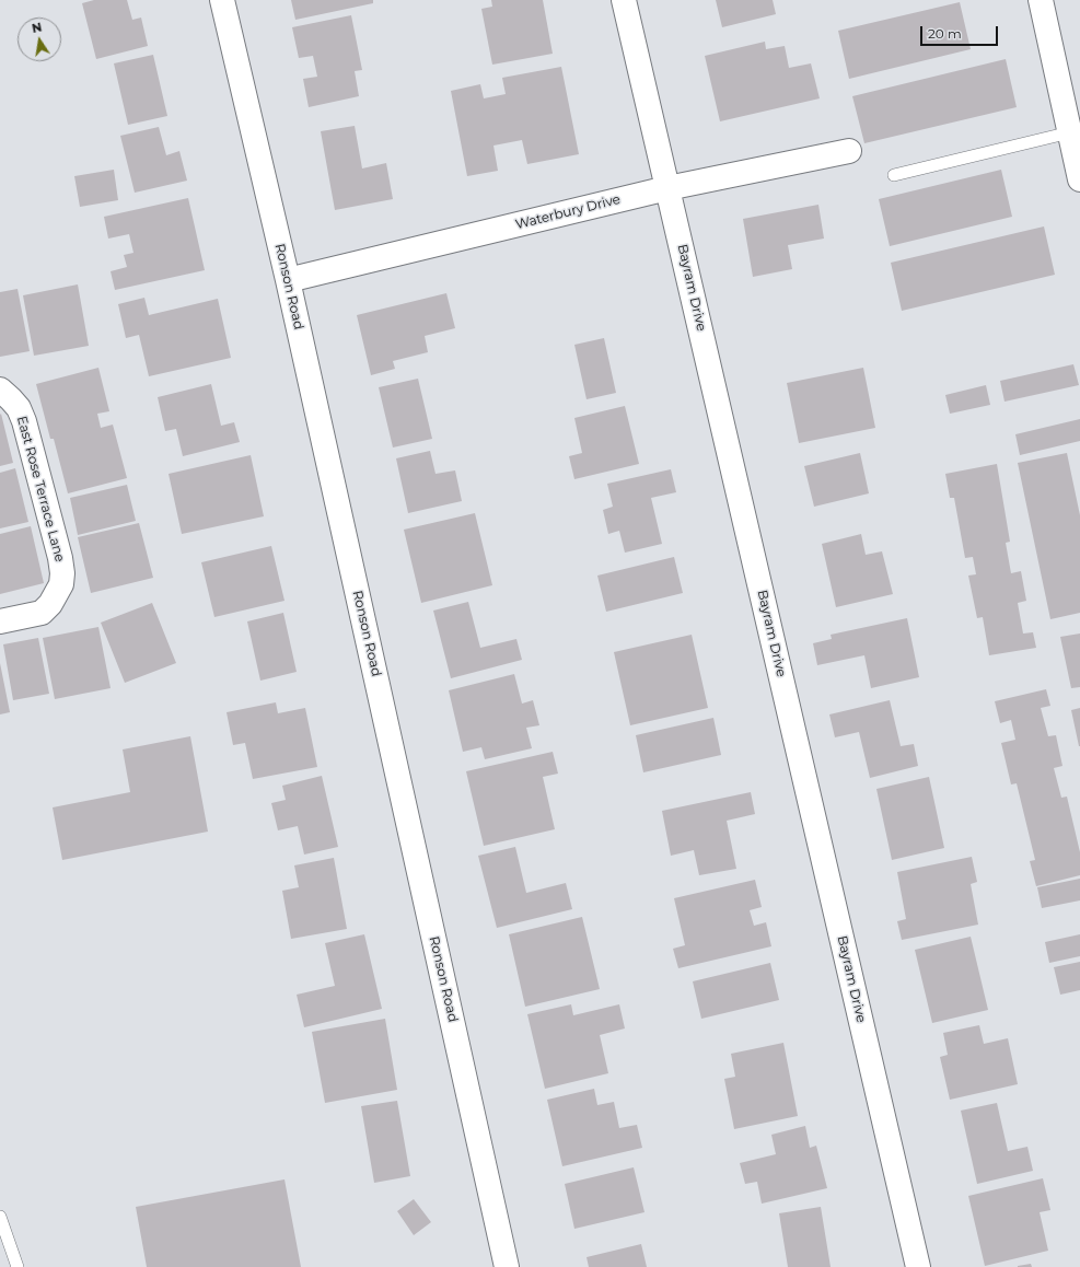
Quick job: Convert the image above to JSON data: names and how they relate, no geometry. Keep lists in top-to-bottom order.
{
  "streets": {
    "street": [
      "Waterbury Drive",
      "Ronson Road",
      "Bayram Drive",
      "East Rose Terrace Lane"
    ]
  },
  "crossings": [
    ["Waterbury Drive", "Ronson Road"],
    ["Waterbury Drive", "Bayram Drive"]
  ],
  "scale_bar": "20 m",
  "north": "top"
}
